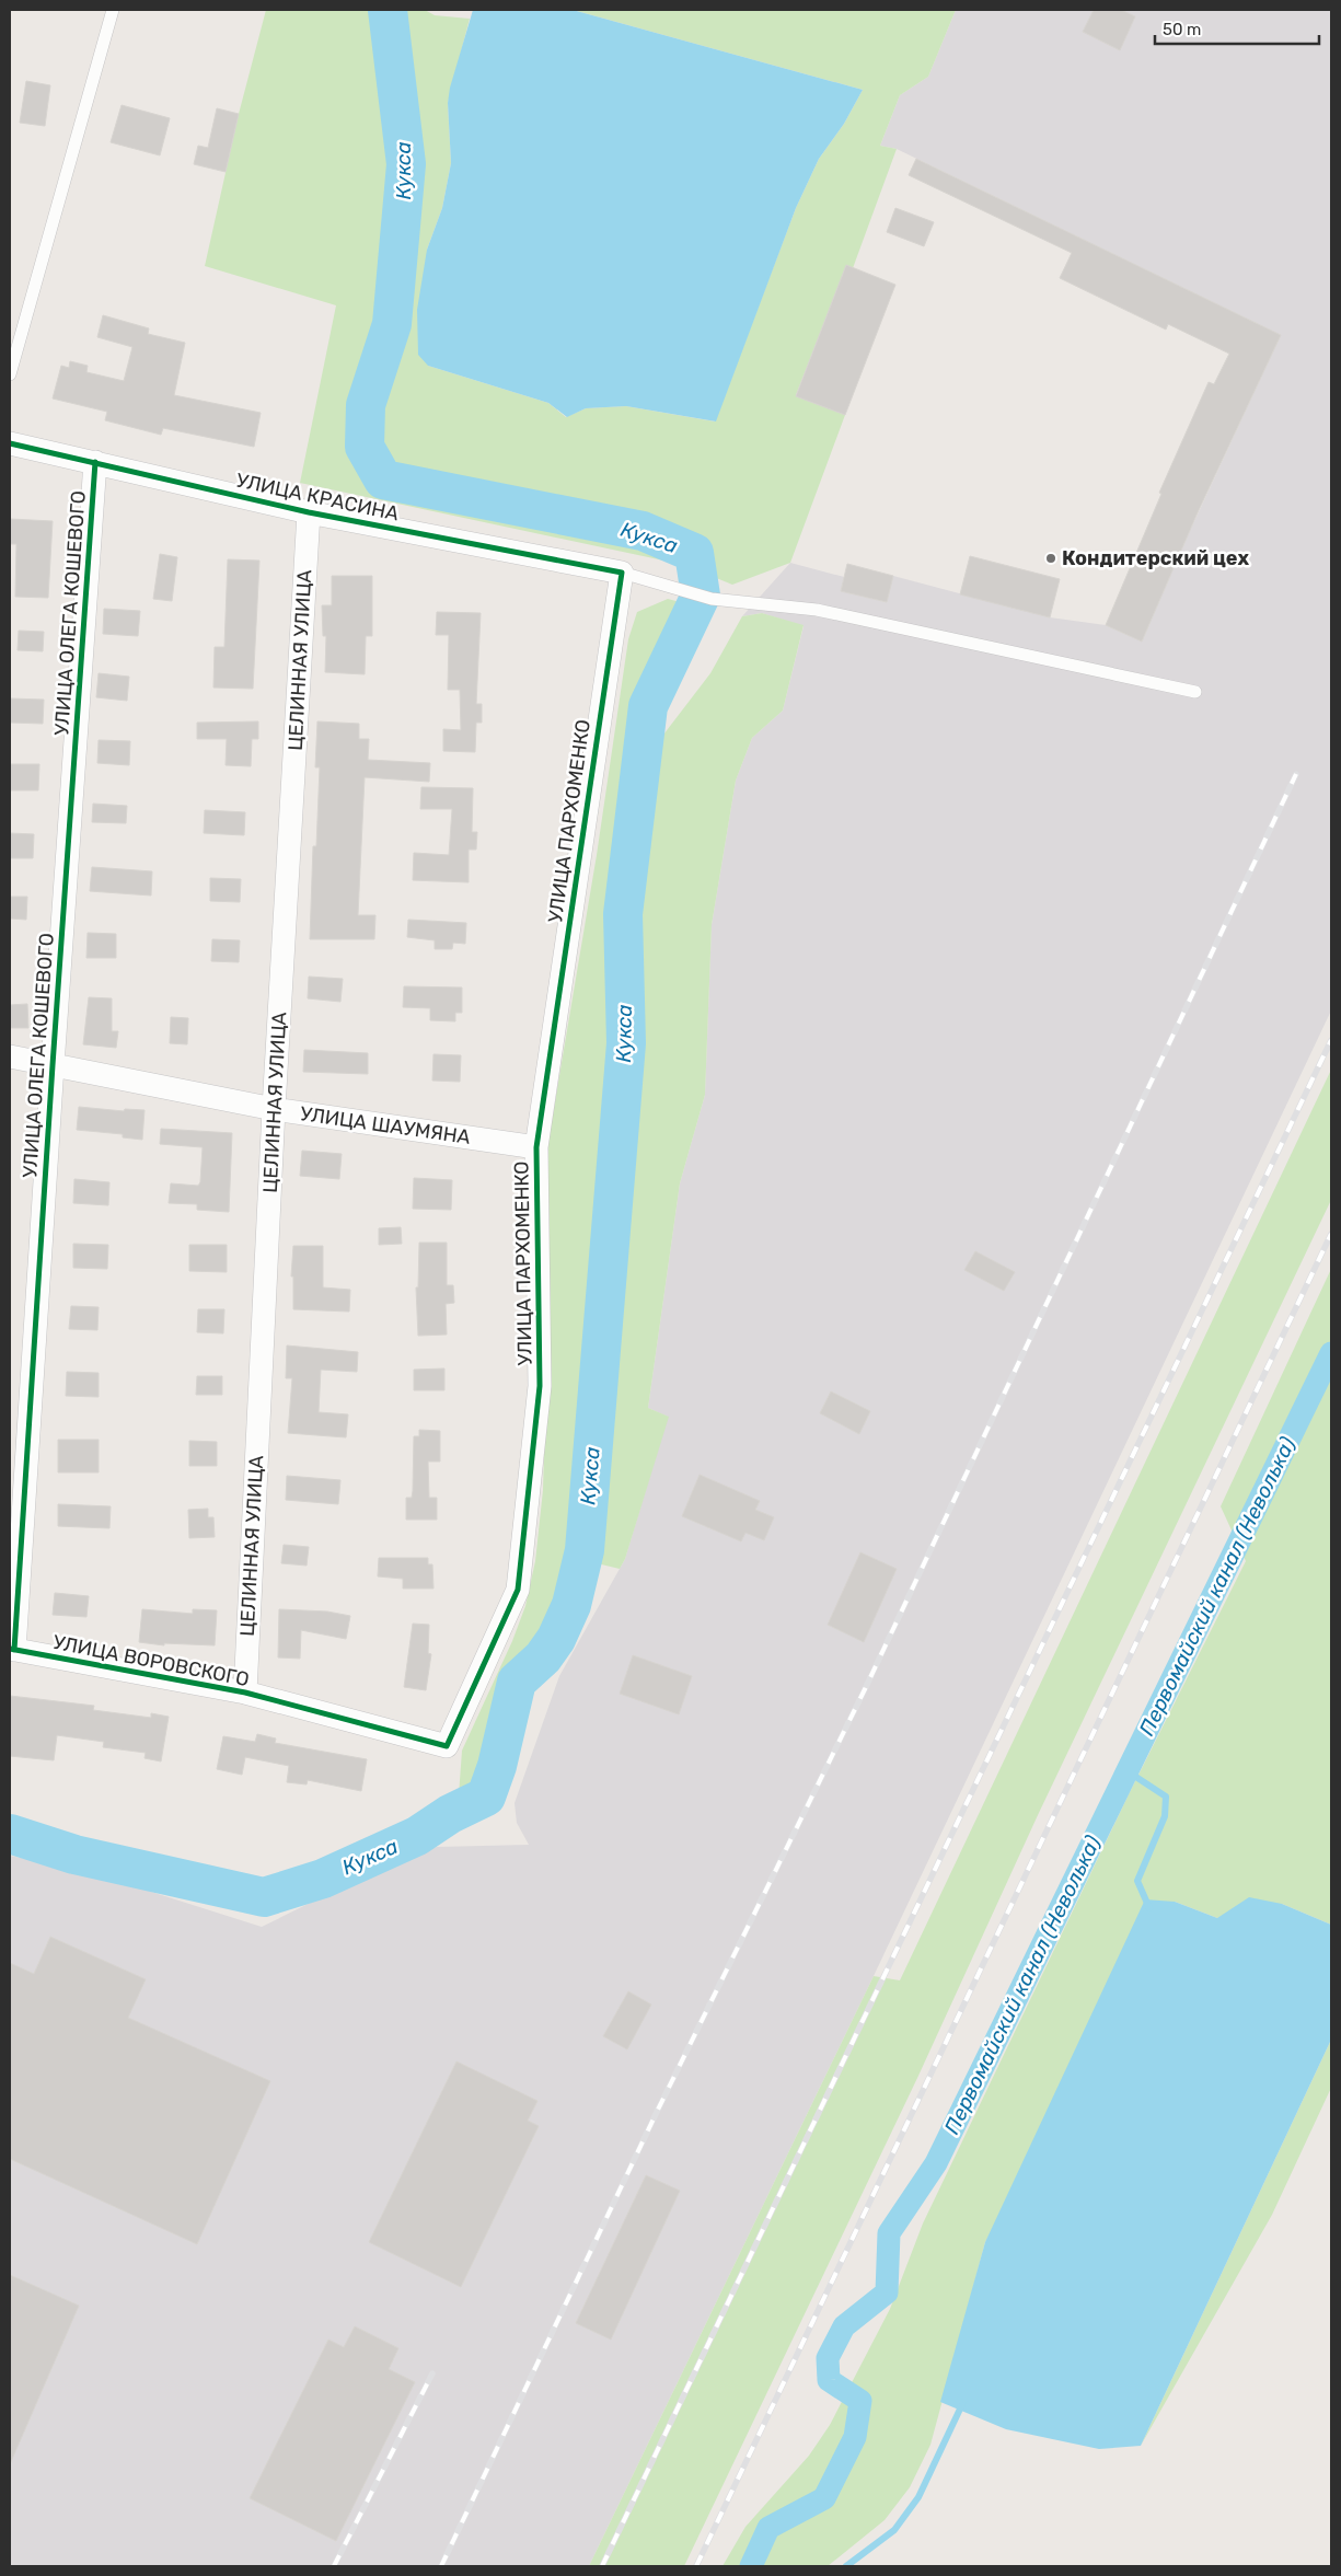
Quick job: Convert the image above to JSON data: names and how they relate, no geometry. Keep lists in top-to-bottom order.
{
  "streets": {
    "street": [
      "УЛИЦА КРАСИНА",
      "УЛИЦА ОЛЕГА КОШЕВОГО",
      "ЦЕЛИННАЯ УЛИЦА",
      "УЛИЦА ПАРХОМЕНКО",
      "УЛИЦА ШАУМЯНА",
      "УЛИЦА ВОРОВСКОГО"
    ]
  },
  "crossings": [
    ["УЛИЦА КРАСИНА", "УЛИЦА ОЛЕГА КОШЕВОГО"],
    ["УЛИЦА КРАСИНА", "ЦЕЛИННАЯ УЛИЦА"],
    ["УЛИЦА КРАСИНА", "УЛИЦА ПАРХОМЕНКО"],
    ["УЛИЦА ОЛЕГА КОШЕВОГО", "УЛИЦА ШАУМЯНА"],
    ["УЛИЦА ОЛЕГА КОШЕВОГО", "УЛИЦА ВОРОВСКОГО"],
    ["ЦЕЛИННАЯ УЛИЦА", "УЛИЦА ШАУМЯНА"],
    ["ЦЕЛИННАЯ УЛИЦА", "УЛИЦА ВОРОВСКОГО"],
    ["УЛИЦА ПАРХОМЕНКО", "УЛИЦА ШАУМЯНА"],
    ["УЛИЦА ПАРХОМЕНКО", "УЛИЦА ВОРОВСКОГО"]
  ],
  "water": ["Кукса", "Первомайский канал (Неволька)"],
  "places": ["Кондитерский цех"],
  "scale_bar": "50 m"
}
